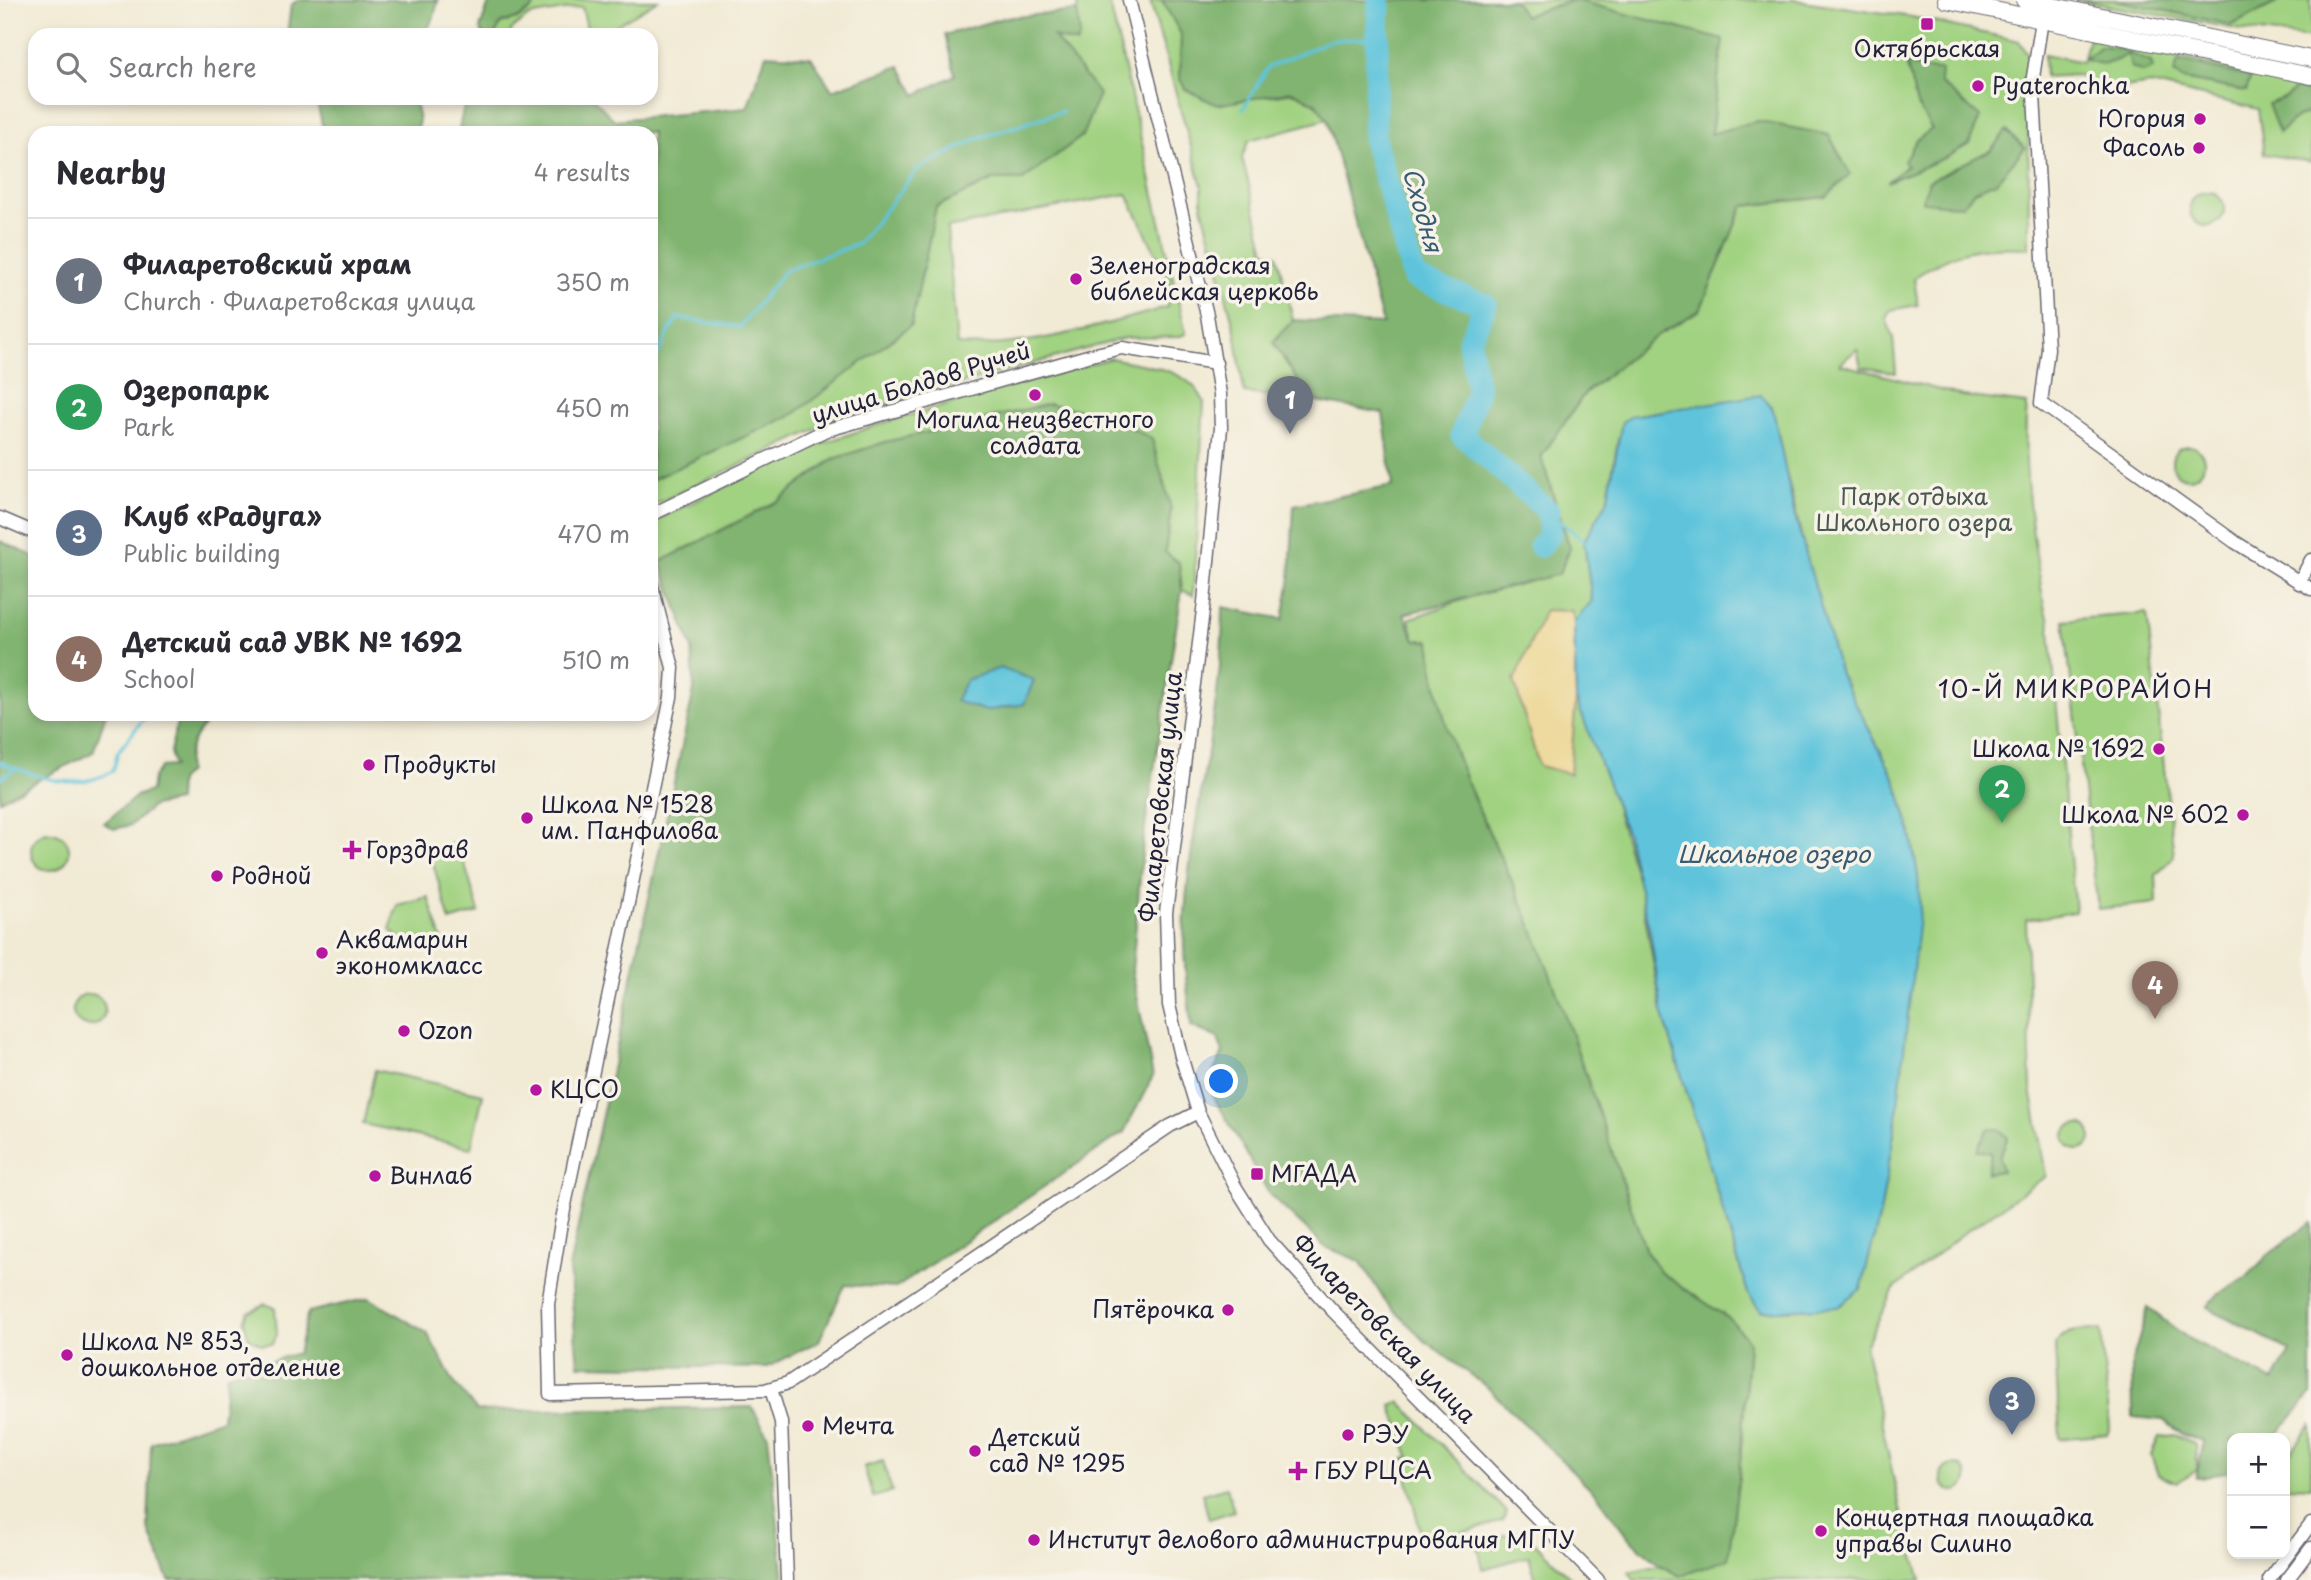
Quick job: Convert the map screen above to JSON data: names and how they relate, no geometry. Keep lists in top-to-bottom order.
{
  "streets": {
    "street": ["улица Болдов Ручей", "Филаретовская улица"]
  },
  "crossings": [
    ["улица Болдов Ручей", "Филаретовская улица"]
  ],
  "districts": ["10-Й МИКРОРАЙОН"],
  "water": ["Сходня", "Школьное озеро"],
  "parks": ["Парк отдыха Школьного озера"],
  "places": {
    "transit": ["Октябрьская", "МГАДА"],
    "other": [
      "Pyaterochka",
      "Югория",
      "Фасоль",
      "Зеленоградская библейская церковь",
      "Могила неизвестного солдата",
      "Школа № 1692",
      "Продукты",
      "Школа № 602",
      "Школа № 1528 им. Панфилова",
      "Родной",
      "Аквамарин экономкласс",
      "Ozon",
      "КЦСО",
      "Винлаб",
      "Пятёрочка",
      "Школа № 853, дошкольное отделение",
      "Мечта",
      "РЭУ",
      "Детский сад № 1295",
      "Концертная площадка управы Силино",
      "Институт делового администрирования МГПУ"
    ],
    "health": ["Горздрав", "ГБУ РЦСА"]
  },
  "page": {
    "search": "Search here",
    "heading": ["Nearby", "4 results"],
    "list": [
      {
        "mark": "1",
        "name": "Филаретовский храм",
        "note": "Church · Филаретовская улица",
        "value": "350 m"
      },
      {
        "mark": "2",
        "name": "Озеропарк",
        "note": "Park",
        "value": "450 m"
      },
      {
        "mark": "3",
        "name": "Клуб «Радуга»",
        "note": "Public building",
        "value": "470 m"
      },
      {
        "mark": "4",
        "name": "Детский сад УВК № 1692",
        "note": "School",
        "value": "510 m"
      }
    ],
    "pins": [
      "1",
      "2",
      "4",
      "3"
    ],
    "map_buttons": ["+", "−"]
  }
}
